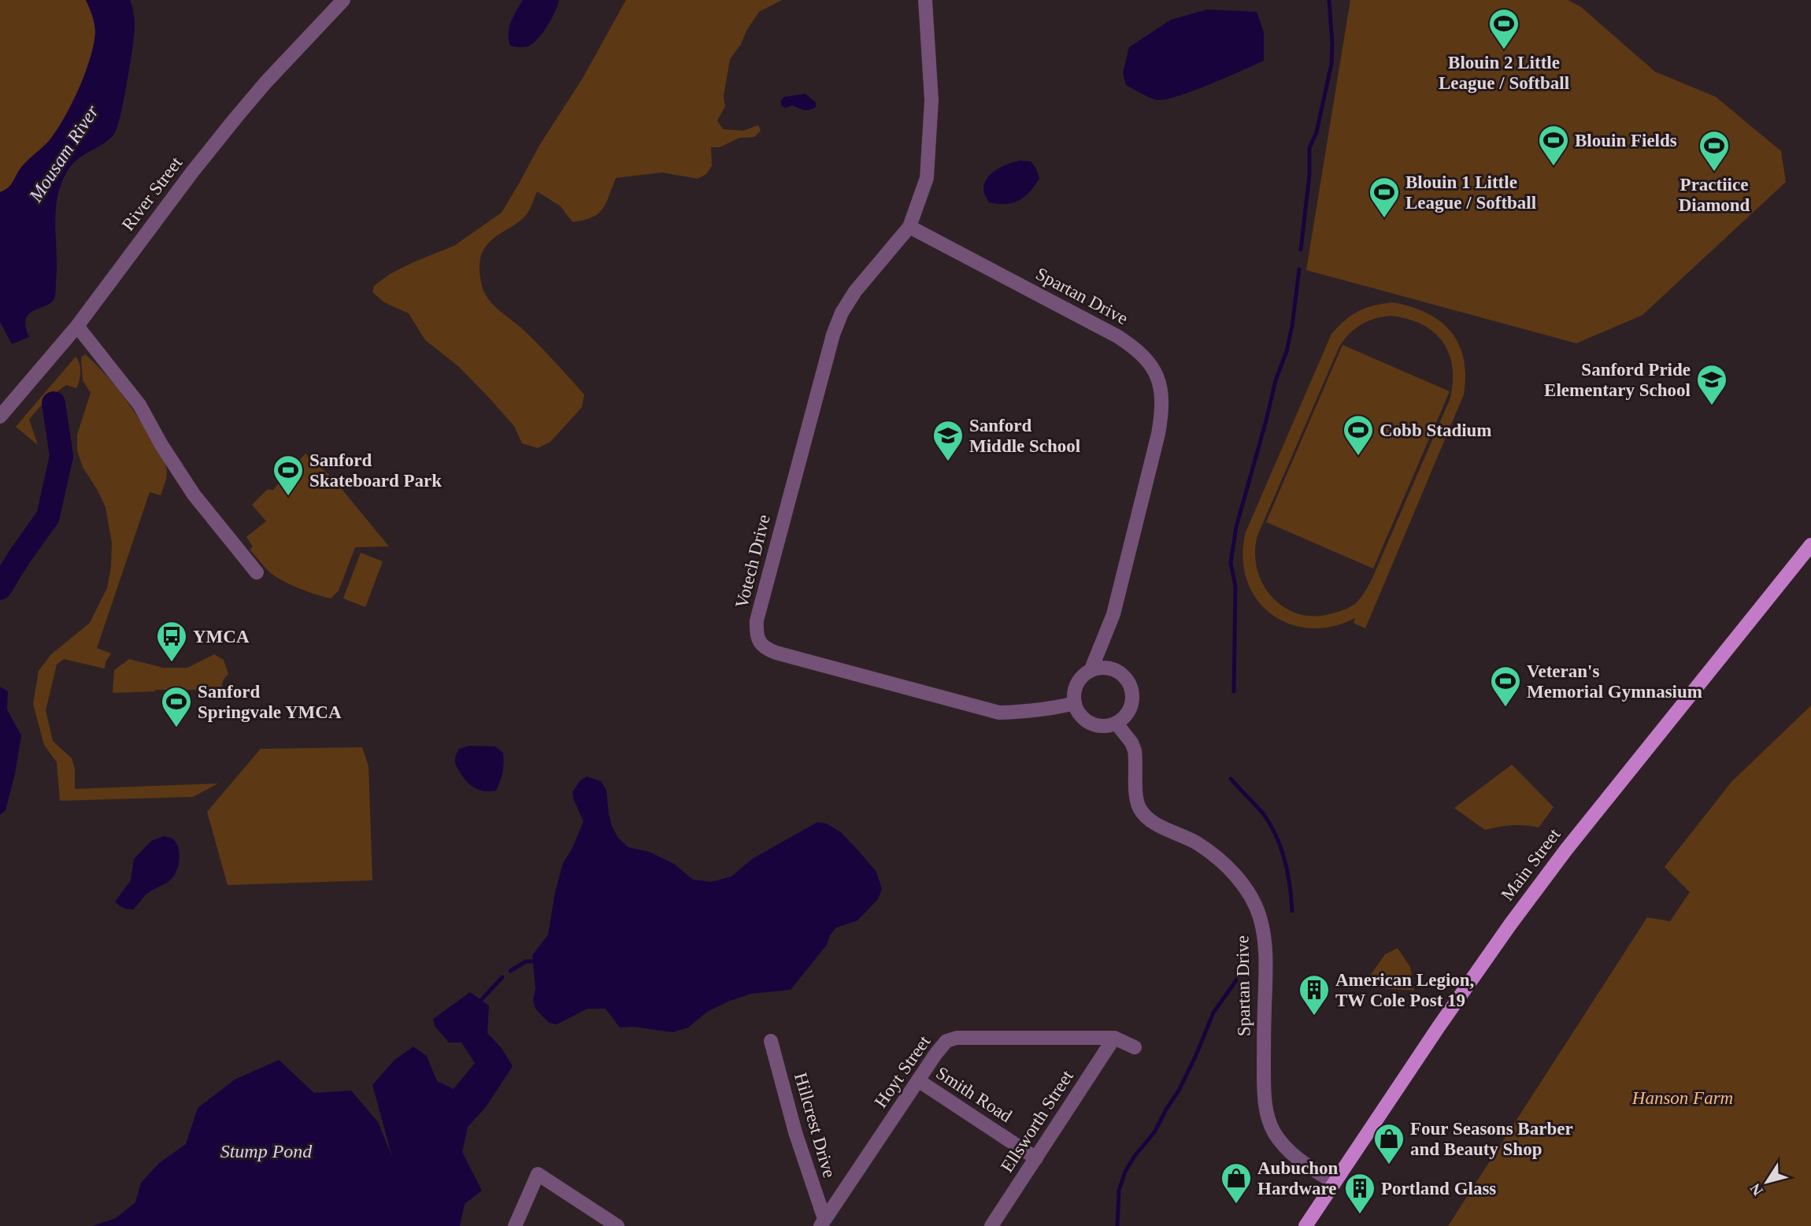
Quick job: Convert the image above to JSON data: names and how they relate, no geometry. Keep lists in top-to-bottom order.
{
  "streets": {
    "main road": ["Main Street"],
    "street": [
      "River Street",
      "Spartan Drive",
      "Votech Drive",
      "Hoyt Street",
      "Smith Road",
      "Ellsworth Street",
      "Hillcrest Drive"
    ]
  },
  "crossings": [
    ["Spartan Drive", "Votech Drive"],
    ["Spartan Drive", "Main Street"],
    ["Hoyt Street", "Smith Road"],
    ["Hoyt Street", "Ellsworth Street"],
    ["Hoyt Street", "Hillcrest Drive"],
    ["Smith Road", "Ellsworth Street"]
  ],
  "water": ["Mousam River", "Stump Pond"],
  "parks": ["Hanson Farm"],
  "places": {
    "sports": [
      "Blouin 2 Little League / Softball",
      "Blouin Fields",
      "Practiice Diamond",
      "Blouin 1 Little League / Softball",
      "Cobb Stadium",
      "Sanford Skateboard Park",
      "Veteran's Memorial Gymnasium",
      "Sanford Springvale YMCA"
    ],
    "school or university": ["Sanford Pride Elementary School", "Sanford Middle School"],
    "bus stop": ["YMCA"],
    "building": ["American Legion, TW Cole Post 19", "Portland Glass"],
    "shop": ["Four Seasons Barber and Beauty Shop", "Aubuchon Hardware"]
  },
  "north": "bottom left"
}
